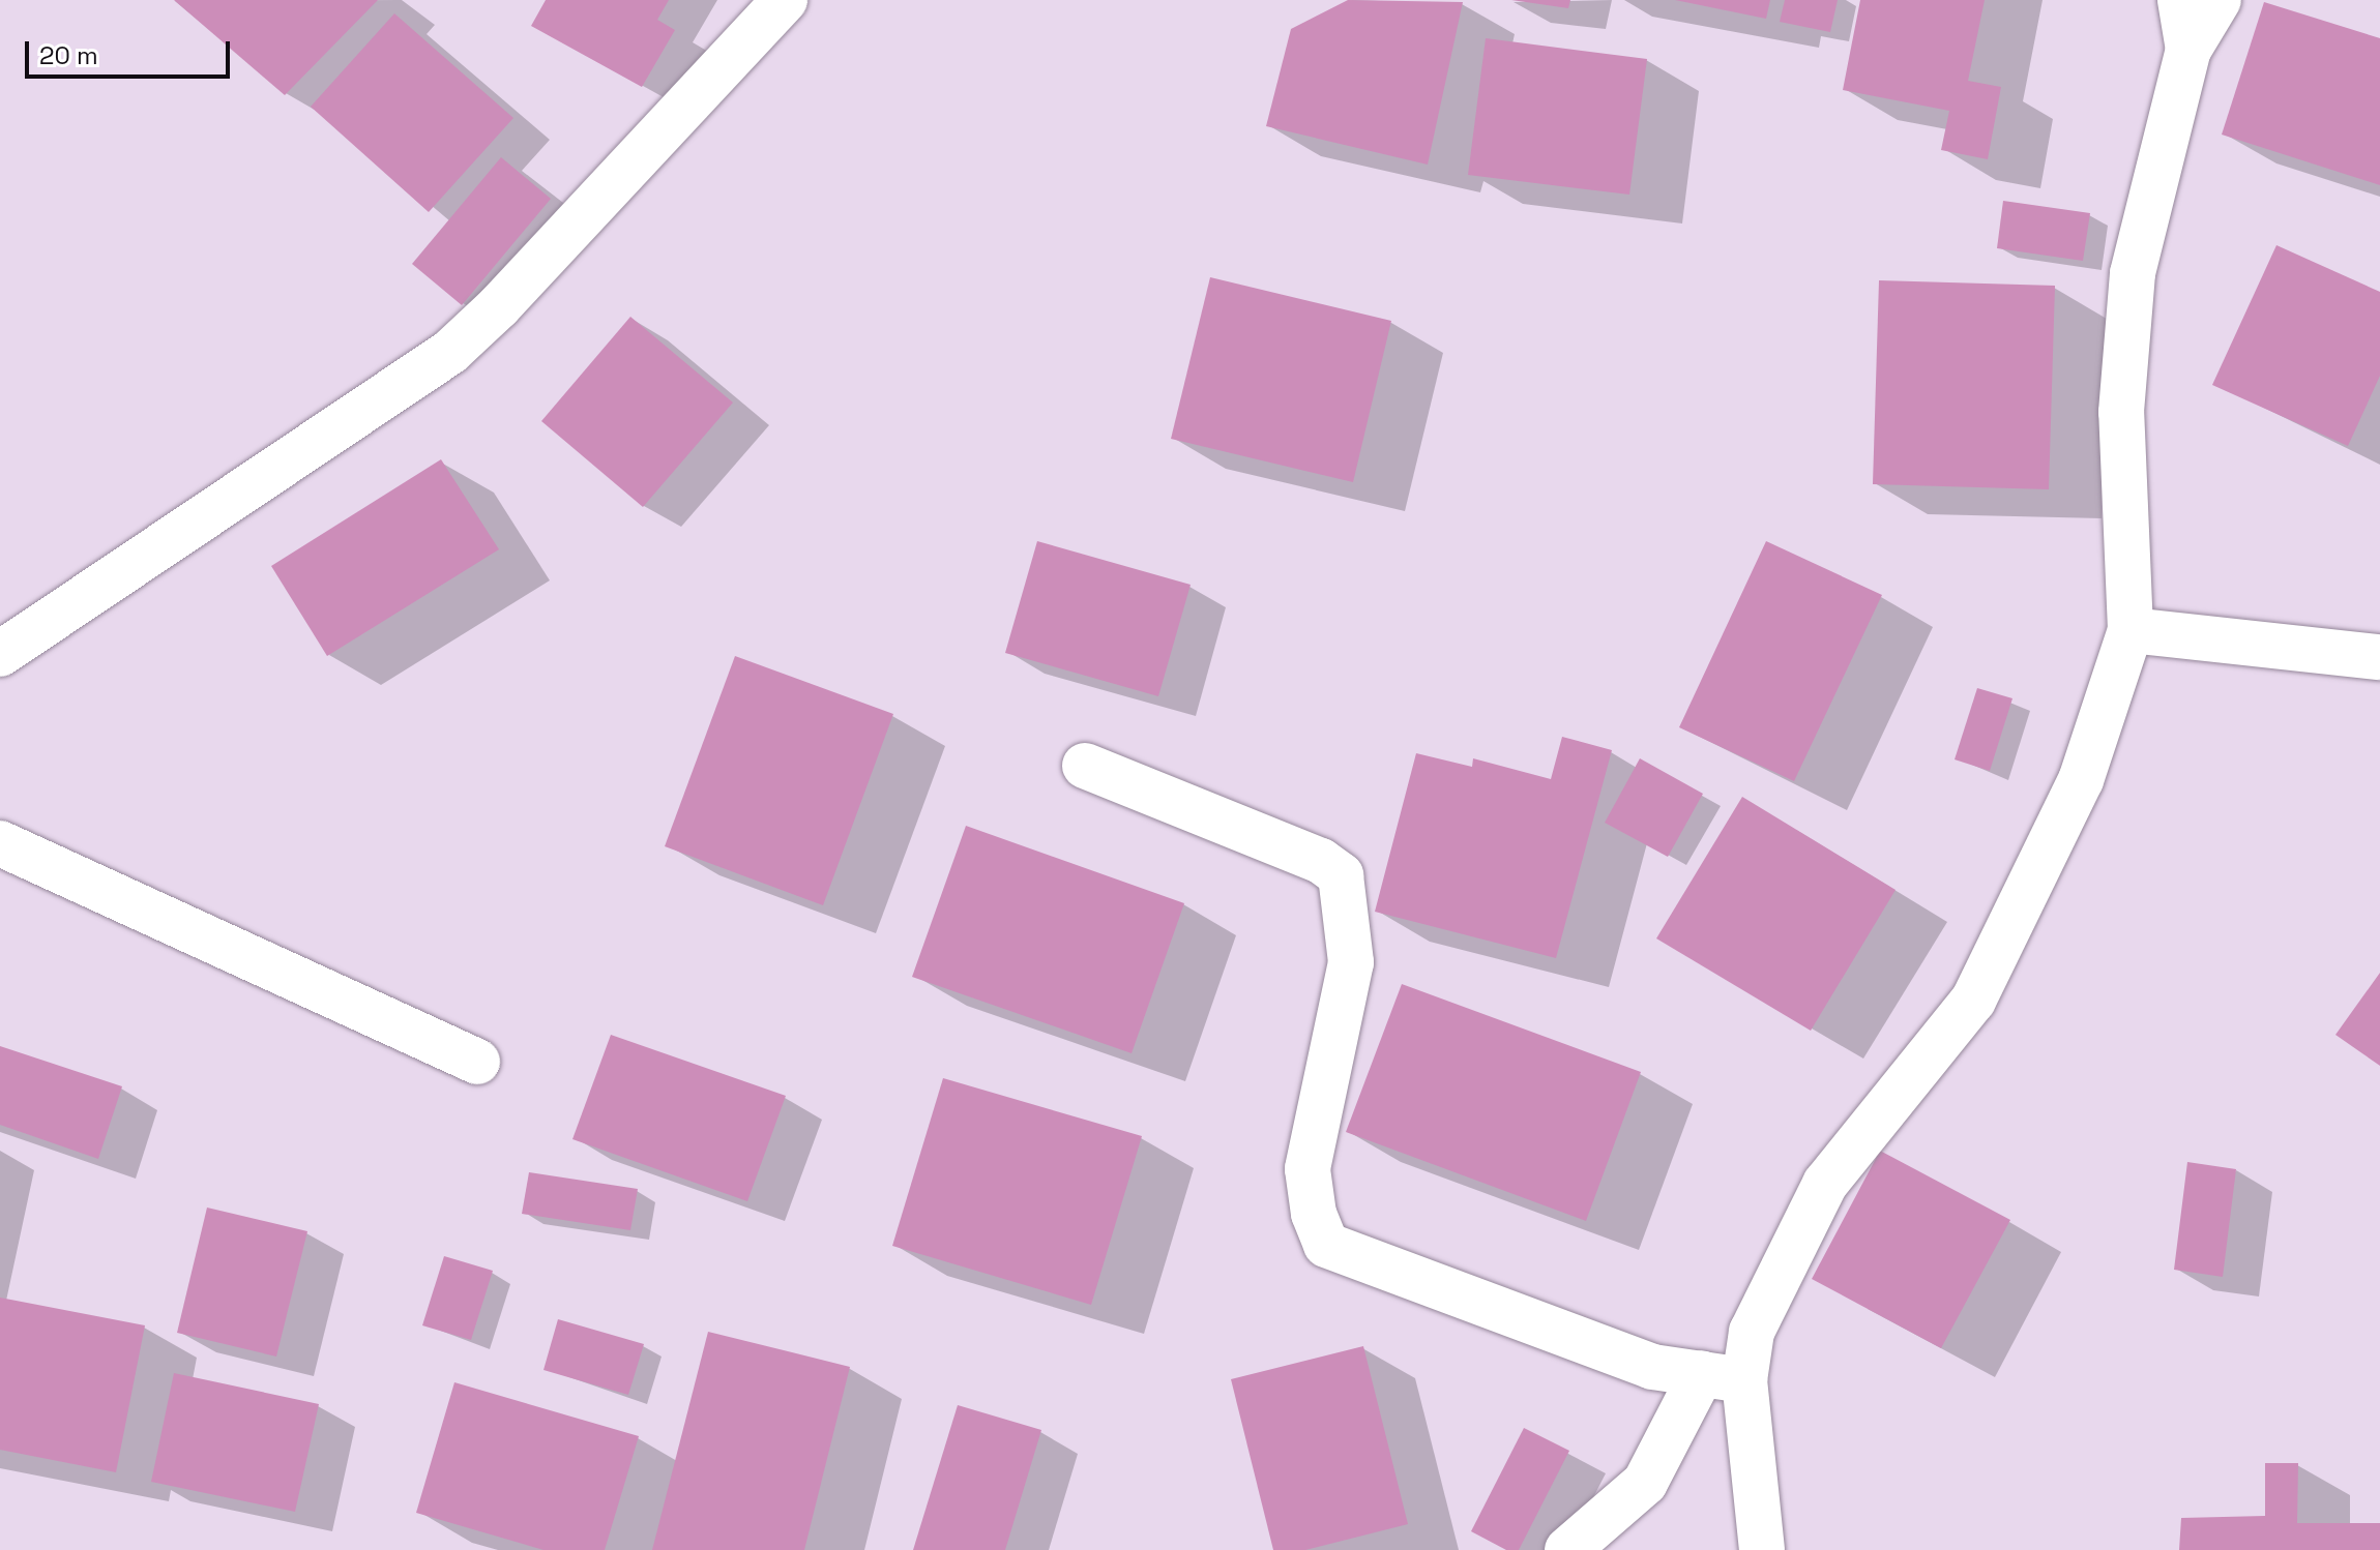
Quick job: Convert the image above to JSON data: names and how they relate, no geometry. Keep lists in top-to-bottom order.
{
  "scale_bar": "20 m"
}
